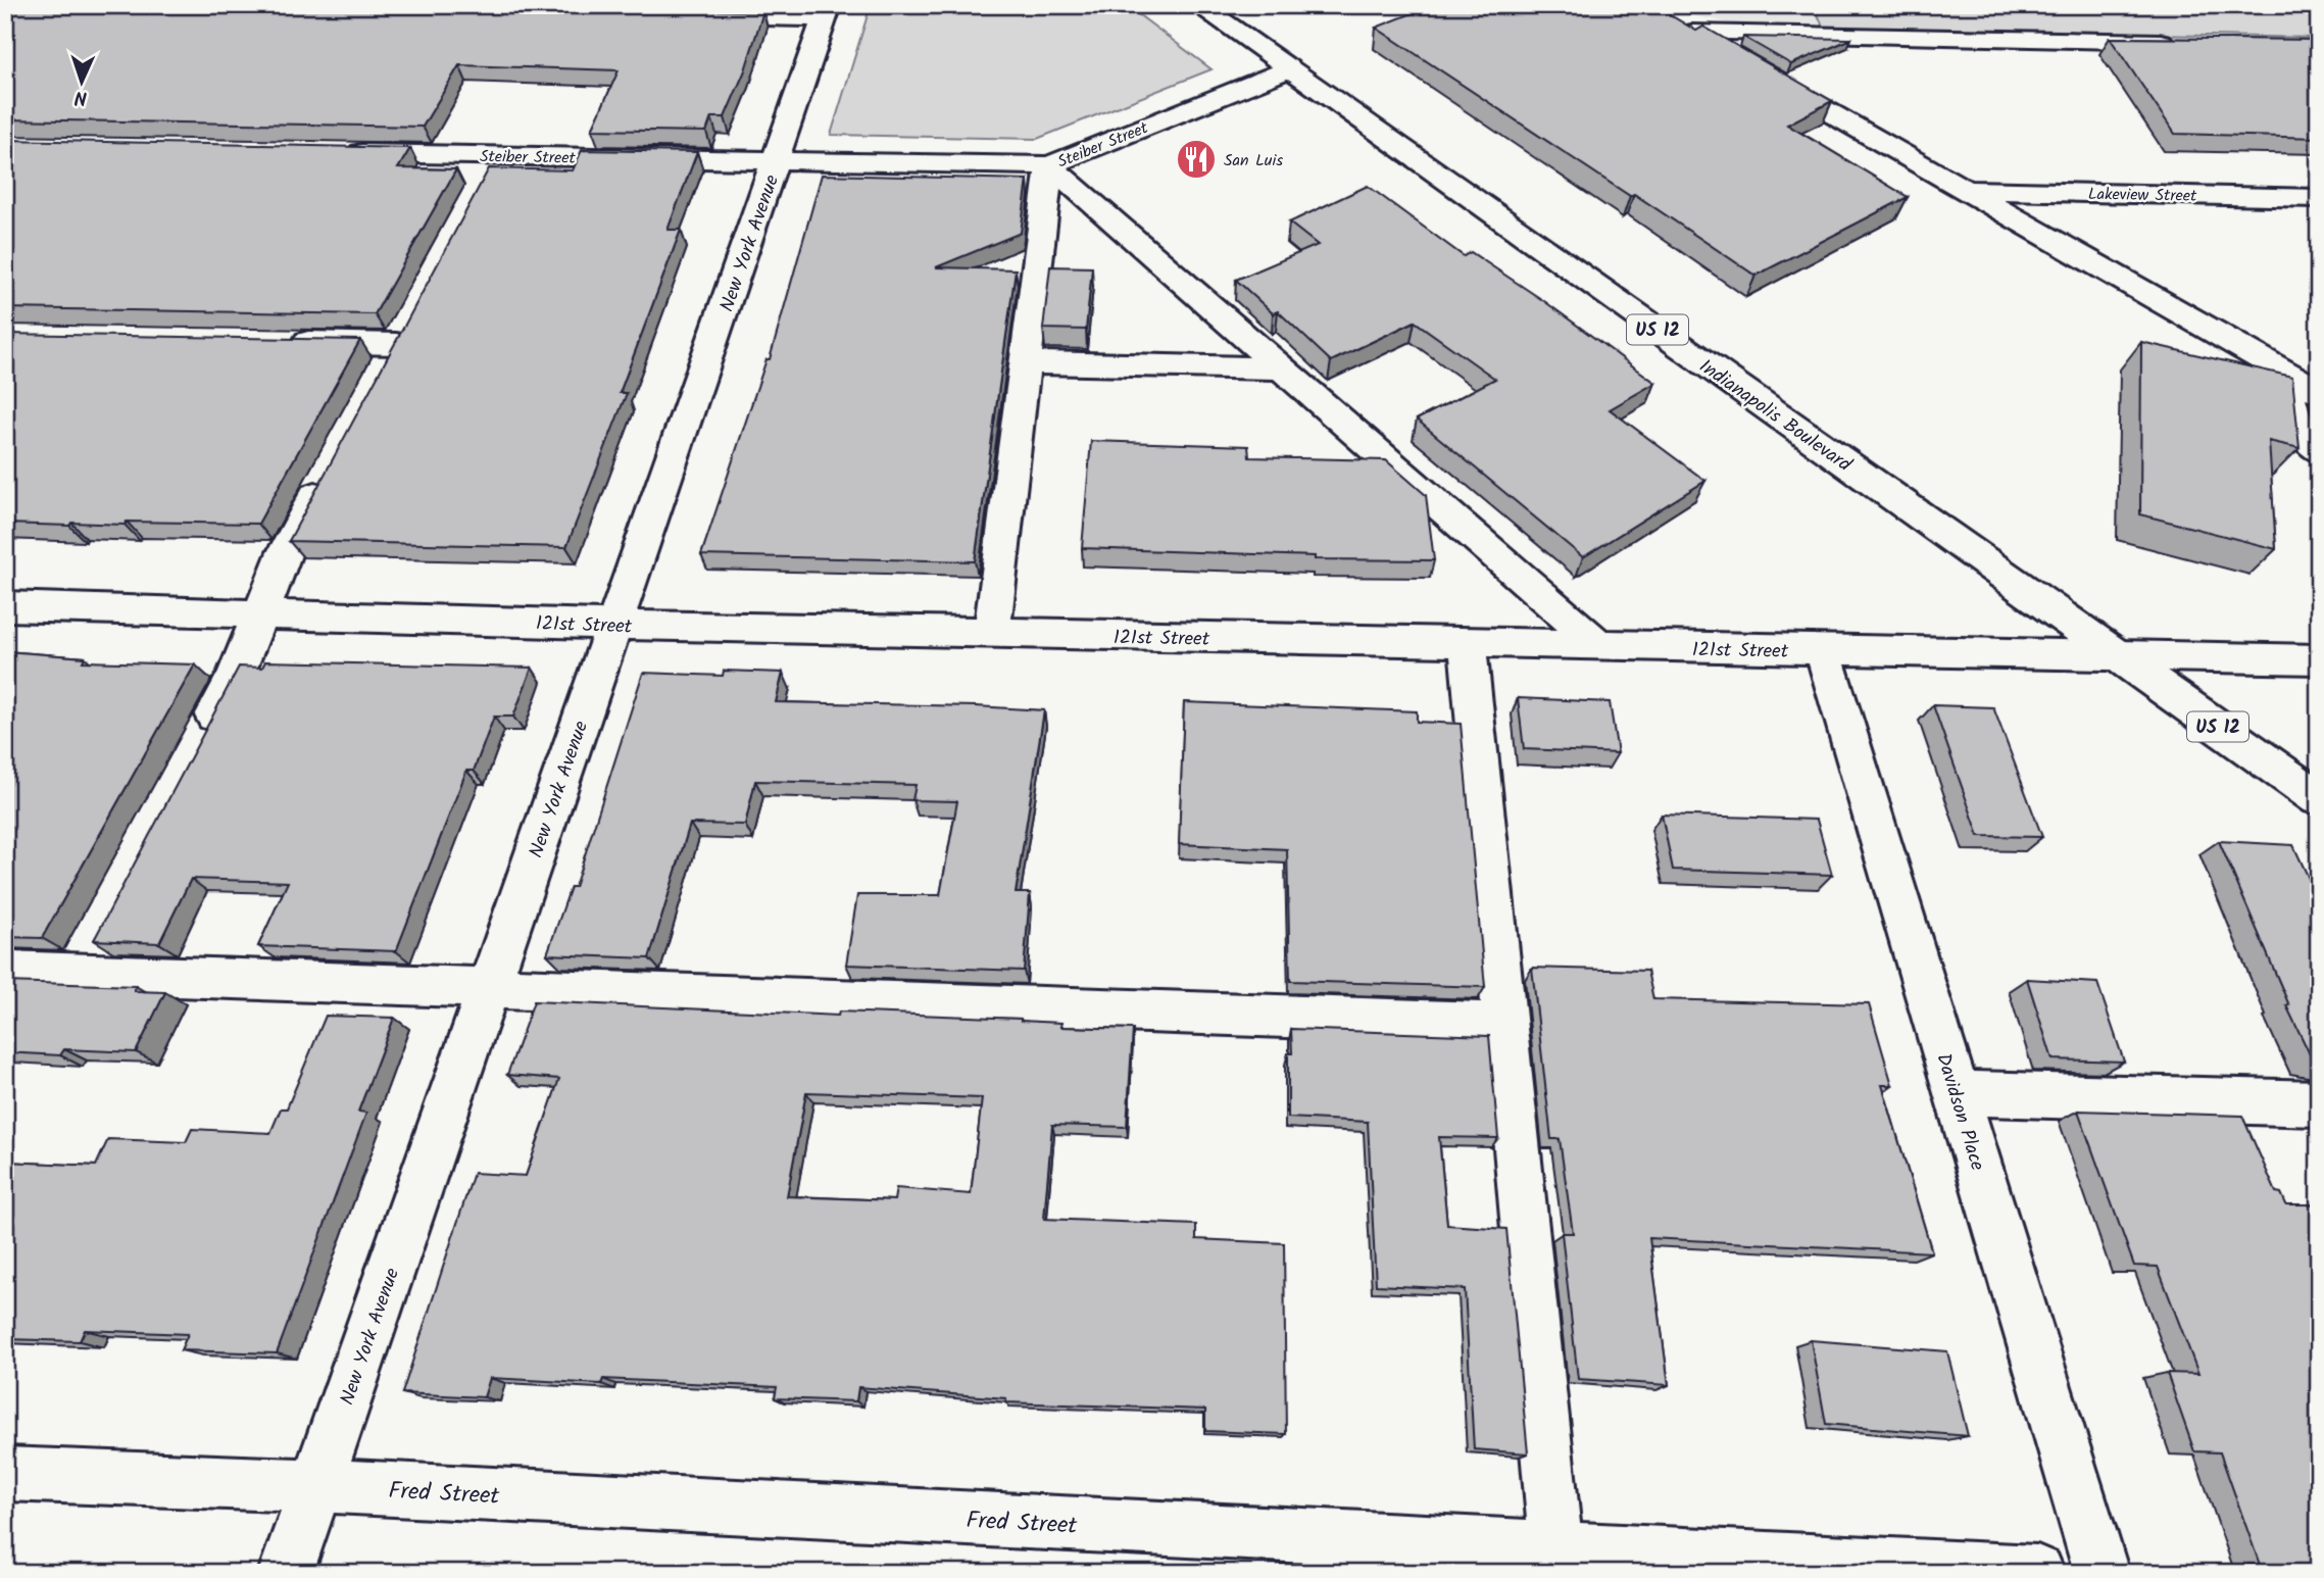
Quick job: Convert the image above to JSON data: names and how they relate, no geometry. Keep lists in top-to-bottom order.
{
  "streets": {
    "street": [
      "Steiber Street",
      "Lakeview Street",
      "New York Avenue",
      "US 12",
      "Indianapolis Boulevard",
      "121st Street",
      "Davidson Place",
      "Fred Street"
    ]
  },
  "crossings": [
    ["Steiber Street", "New York Avenue"],
    ["Steiber Street", "Indianapolis Boulevard"],
    ["New York Avenue", "121st Street"],
    ["New York Avenue", "Fred Street"],
    ["Indianapolis Boulevard", "121st Street"],
    ["121st Street", "Davidson Place"]
  ],
  "places": {
    "restaurant": ["San Luis"]
  },
  "north": "bottom"
}
